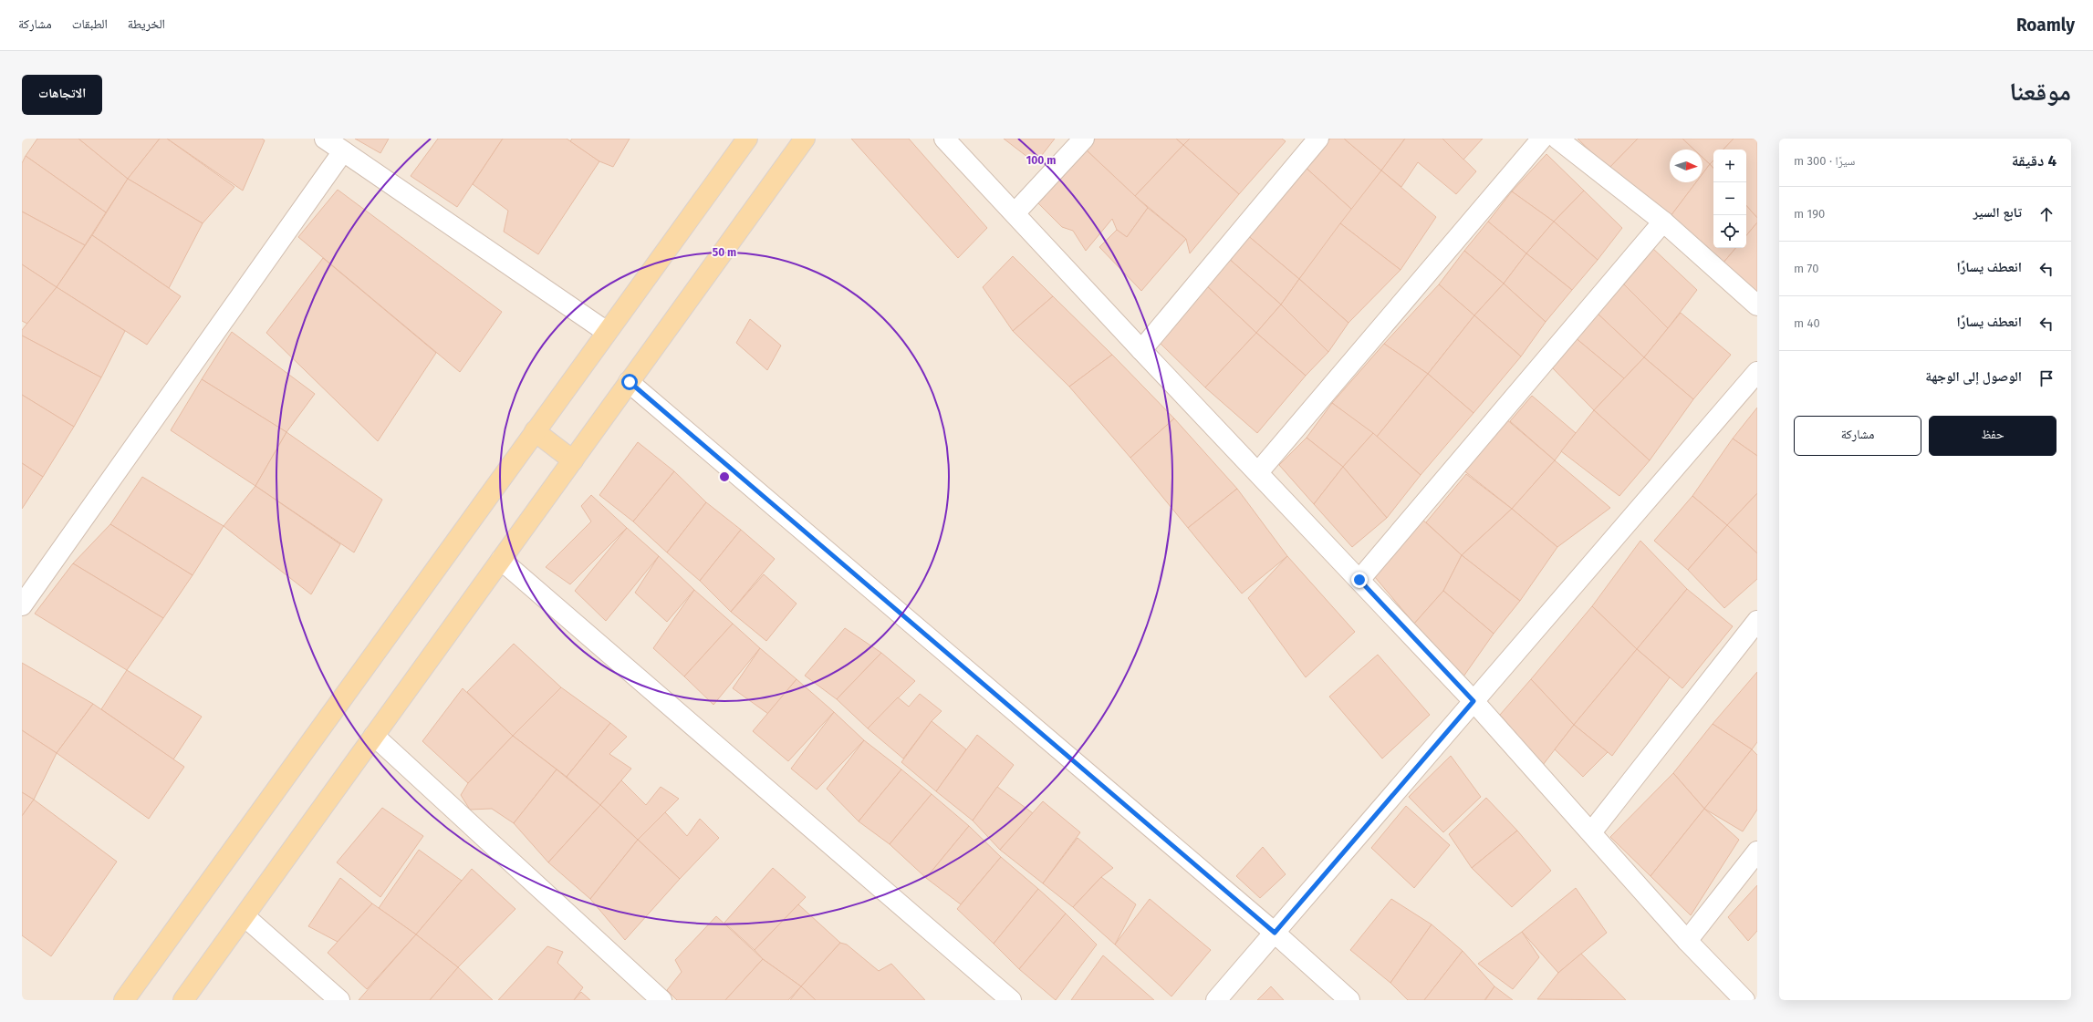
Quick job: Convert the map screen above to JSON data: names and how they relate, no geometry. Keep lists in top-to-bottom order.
{
  "north": "right",
  "page": {
    "header": "Roamly",
    "nav": ["الخريطة", "الطبقات", "مشاركة"],
    "title": "موقعنا",
    "buttons": [
      "الاتجاهات",
      ["حفظ", "مشاركة"]
    ],
    "heading": ["4 دقيقة", "سيرًا · 300 m"],
    "map_buttons": ["+", "−"],
    "list": [
      ["تابع السير", "190 m"],
      ["انعطف يسارًا", "70 m"],
      ["انعطف يسارًا", "40 m"],
      "الوصول إلى الوجهة"
    ]
  },
  "rings": ["100 m", "50 m"]
}
